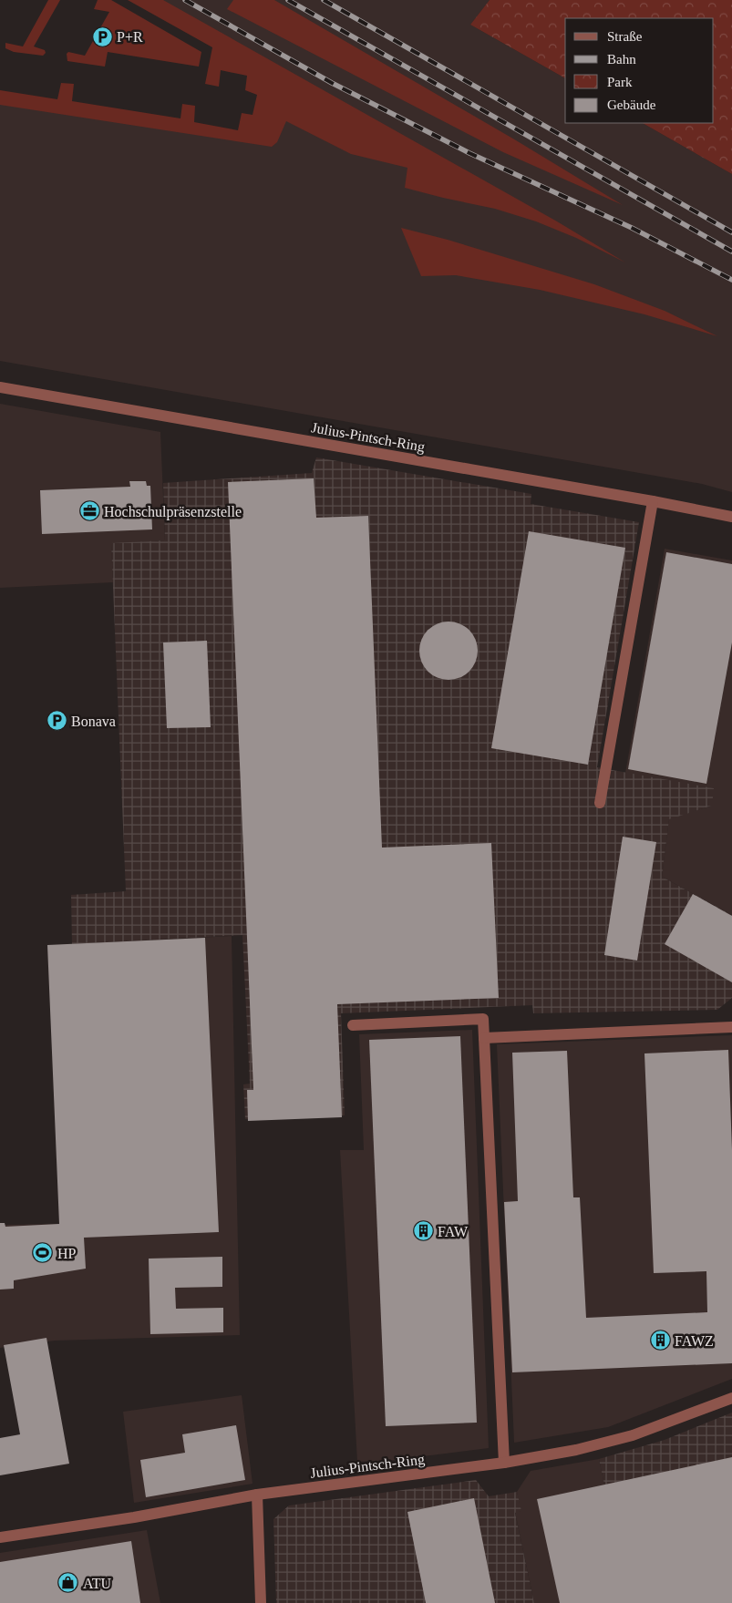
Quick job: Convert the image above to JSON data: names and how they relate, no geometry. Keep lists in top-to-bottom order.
{
  "streets": {
    "street": ["Julius-Pintsch-Ring"]
  },
  "places": {
    "parking": ["P+R", "Bonava"],
    "office": ["Hochschulpräsenzstelle"],
    "building": ["FAW", "FAWZ"],
    "sports": ["HP"],
    "shop": ["ATU"]
  },
  "legend": [
    "Straße",
    "Bahn",
    "Park",
    "Gebäude"
  ]
}
